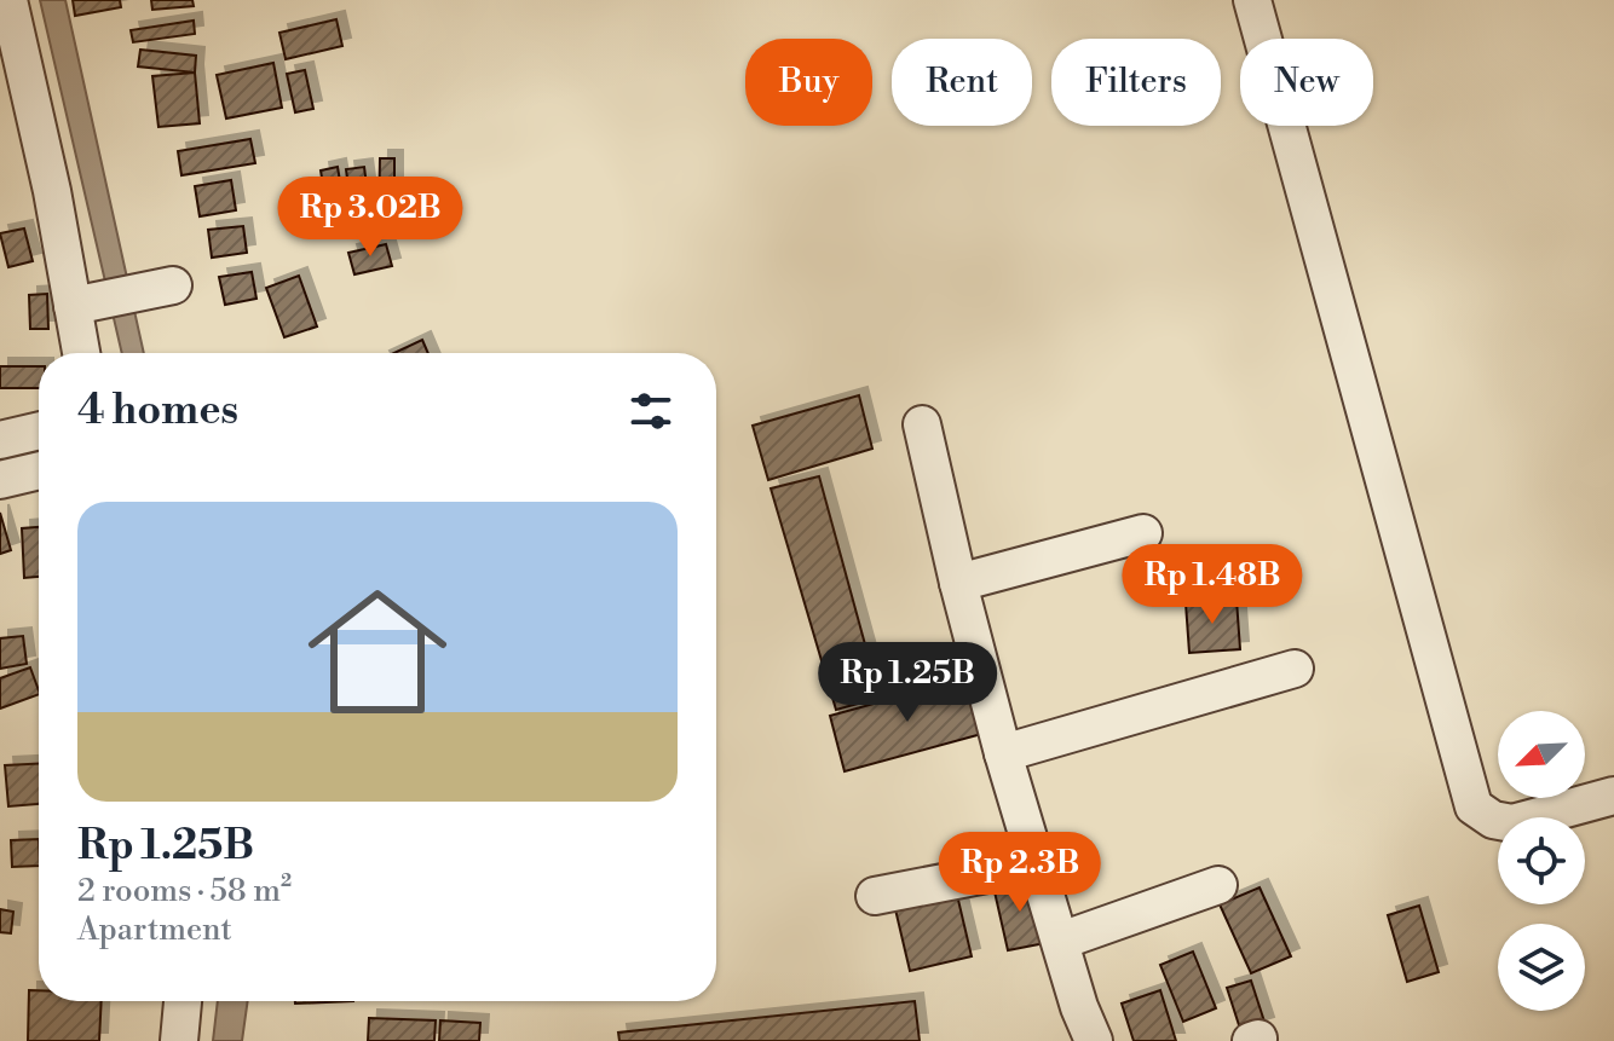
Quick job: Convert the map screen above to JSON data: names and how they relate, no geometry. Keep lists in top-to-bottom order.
{
  "north": "bottom left",
  "page": {
    "chip": [
      "Buy",
      "Rent",
      "Filters",
      "New"
    ],
    "price": [
      "Rp 3.02B",
      "Rp 1.48B",
      "Rp 1.25B",
      "Rp 2.3B"
    ],
    "heading": "4 homes",
    "list": [
      {
        "name": "Rp 1.25B",
        "note": "2 rooms · 58 m² · Apartment"
      }
    ]
  }
}
